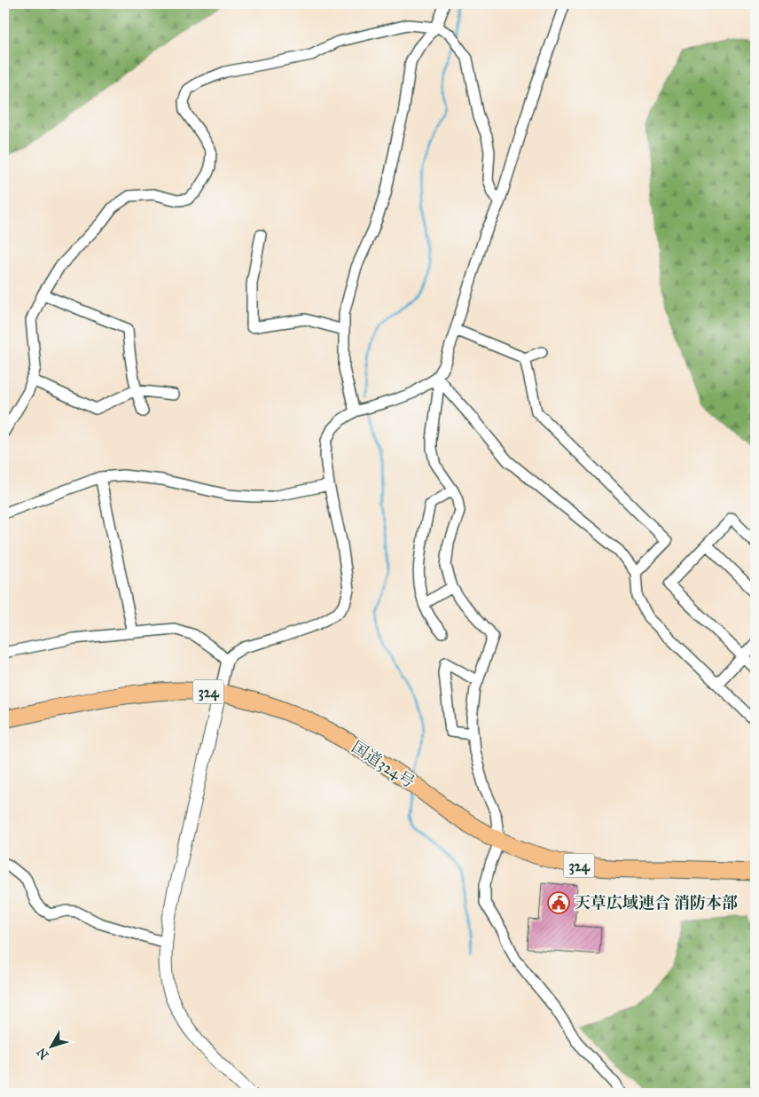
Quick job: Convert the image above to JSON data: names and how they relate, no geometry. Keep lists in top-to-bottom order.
{
  "streets": {
    "highway": ["324", "国道324号"]
  },
  "places": {
    "public building": ["天草広域連合 消防本部"]
  },
  "north": "bottom left"
}
